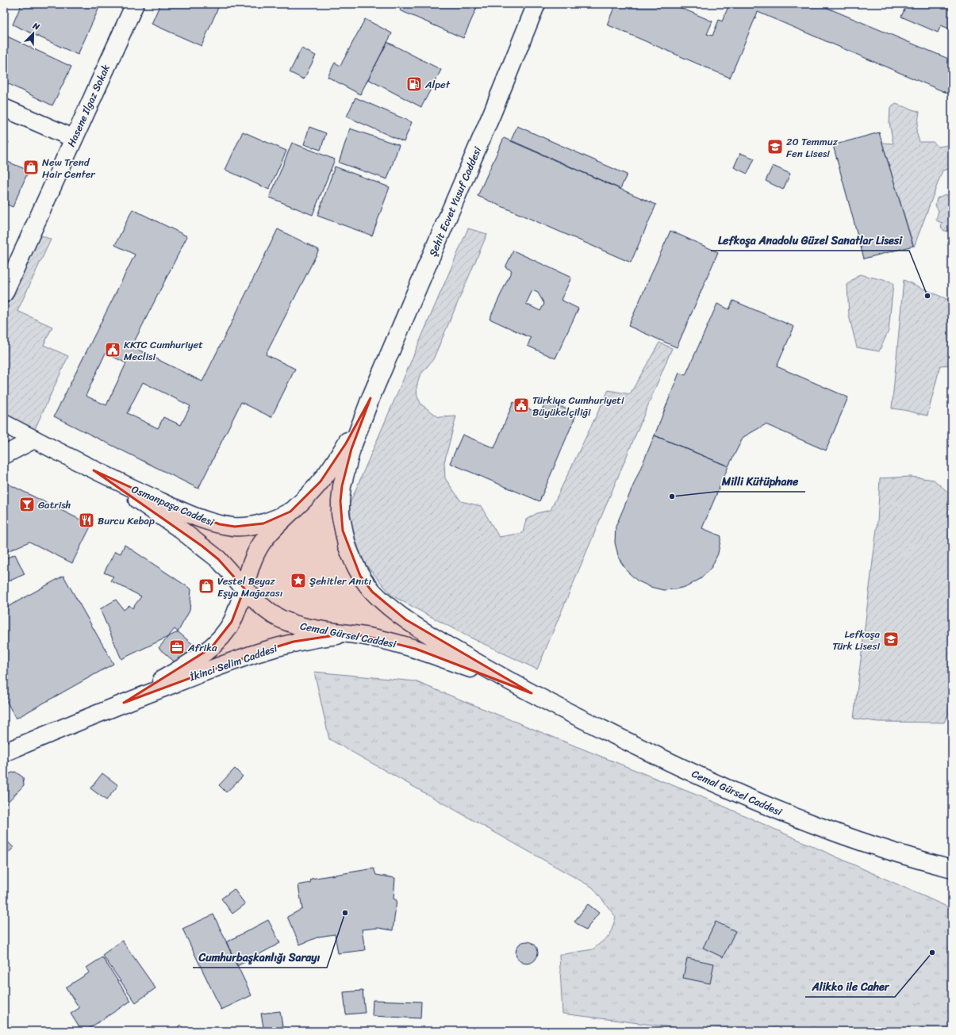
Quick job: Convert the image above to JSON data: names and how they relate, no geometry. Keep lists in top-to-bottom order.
{
  "streets": {
    "main road": [
      "Hasene Ilgaz Sokak",
      "Şehit Ecvet Yusuf Caddesi",
      "Osmanpaşa Caddesi",
      "Cemal Gürsel Caddesi",
      "İkinci Selim Caddesi"
    ]
  },
  "crossings": [
    ["Şehit Ecvet Yusuf Caddesi", "Osmanpaşa Caddesi"],
    ["Şehit Ecvet Yusuf Caddesi", "Cemal Gürsel Caddesi"],
    ["Şehit Ecvet Yusuf Caddesi", "İkinci Selim Caddesi"],
    ["Osmanpaşa Caddesi", "Cemal Gürsel Caddesi"],
    ["Osmanpaşa Caddesi", "İkinci Selim Caddesi"],
    ["Cemal Gürsel Caddesi", "İkinci Selim Caddesi"]
  ],
  "places": {
    "fuel station": ["Alpet"],
    "school or university": ["20 Temmuz Fen Lisesi", "Lefkoşa Türk Lisesi"],
    "shop": ["New Trend Hair Center", "Vestel Beyaz Eşya Mağazası"],
    "other": [
      "Lefkoşa Anadolu Güzel Sanatlar Lisesi",
      "Milli Kütüphane",
      "Cumhurbaşkanlığı Sarayı",
      "Alikko ile Caher"
    ],
    "public building": ["KKTC Cumhuriyet Meclisi", "Türkiye Cumhuriyeti Büyükelçiliği"],
    "bar": ["Gatrish"],
    "restaurant": ["Burcu Kebap"],
    "place": ["Şehitler Anıtı"],
    "office": ["Afrika"]
  },
  "north": "top right"
}
